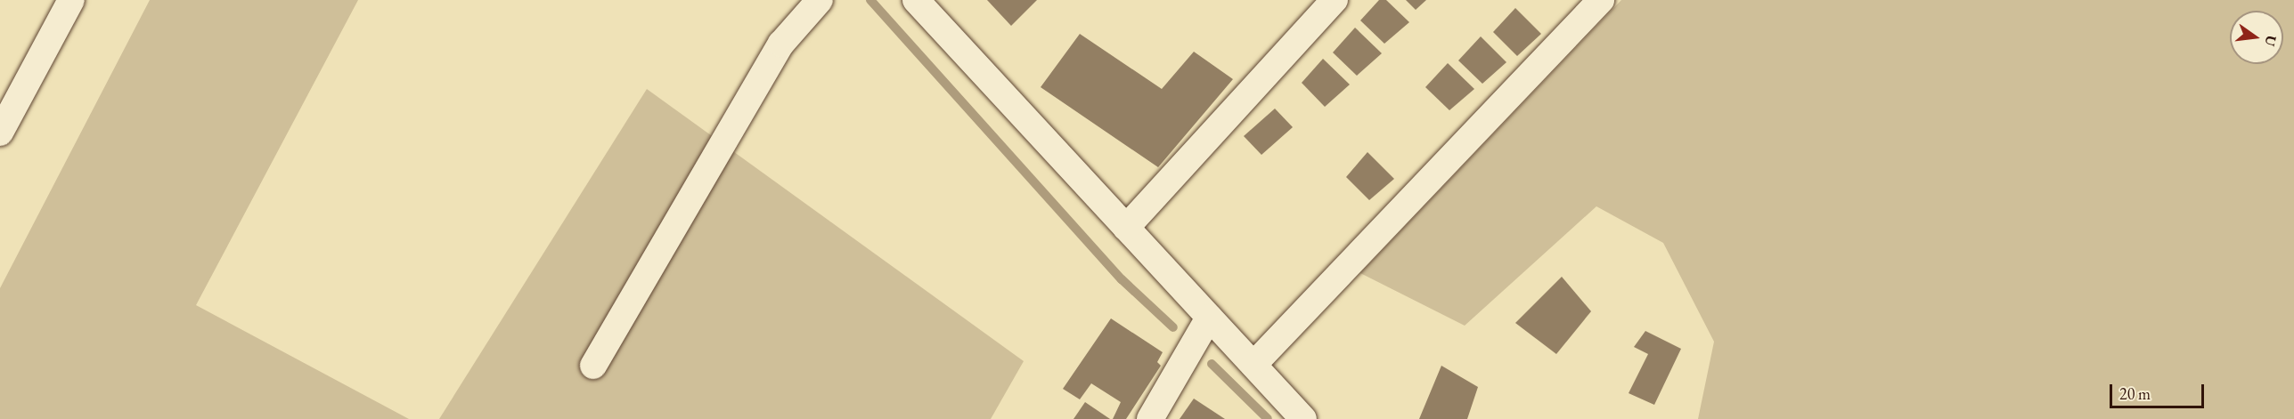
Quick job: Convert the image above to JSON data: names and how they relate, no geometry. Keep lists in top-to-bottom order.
{
  "scale_bar": "20 m",
  "north": "right"
}
